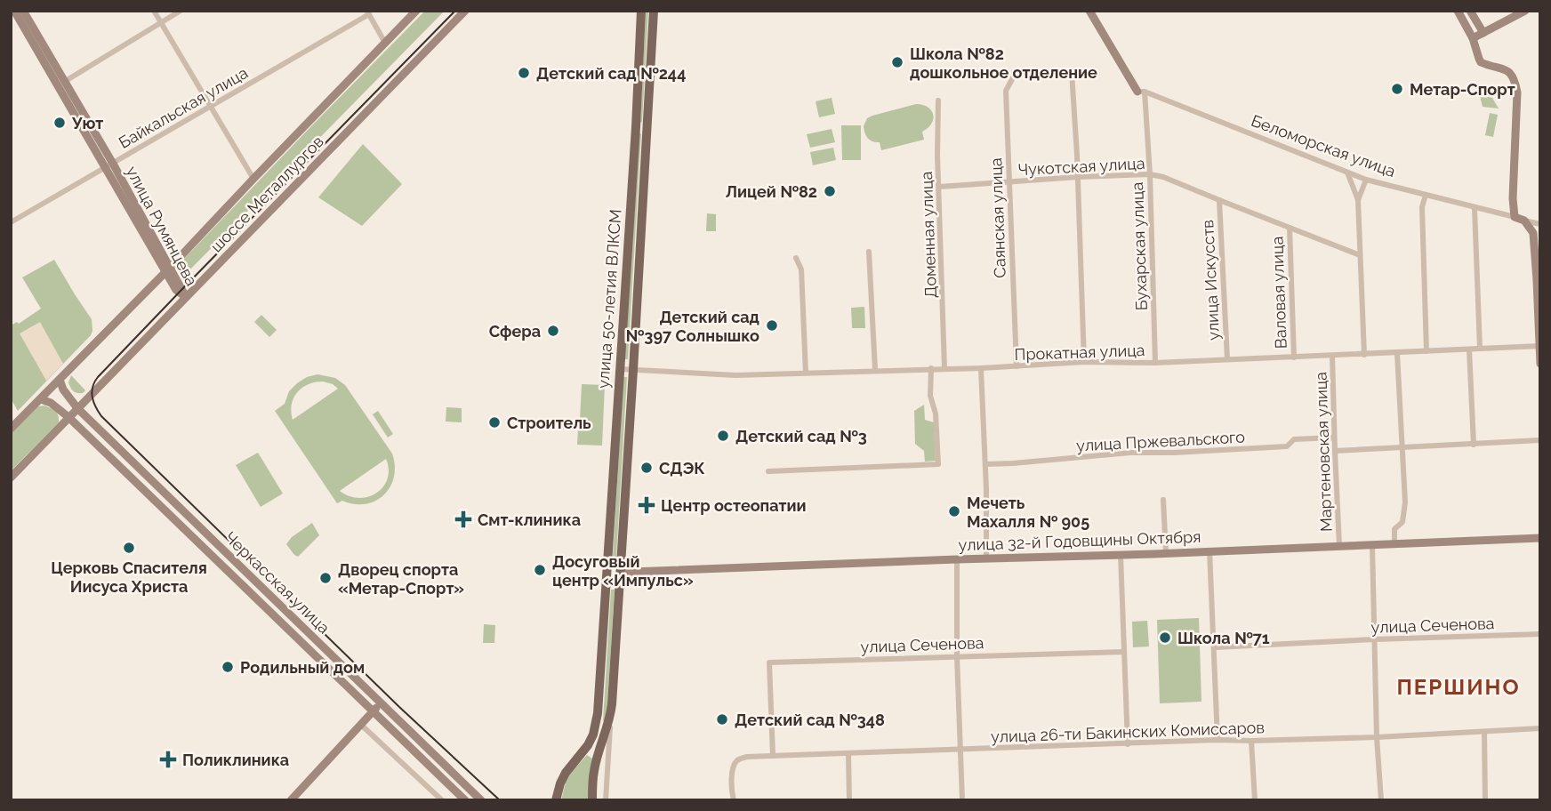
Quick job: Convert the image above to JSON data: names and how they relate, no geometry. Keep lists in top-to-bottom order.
{
  "streets": {
    "main road": [
      "Беломорская улица",
      "шоссе Металлургов",
      "улица Румянцева",
      "улица 50-летия ВЛКСМ",
      "улица 32-й Годовщины Октября",
      "Черкасская улица"
    ],
    "street": [
      "Байкальская улица",
      "Чукотская улица",
      "Саянская улица",
      "Доменная улица",
      "Бухарская улица",
      "улица Искусств",
      "Валовая улица",
      "Прокатная улица",
      "улица Пржевальского",
      "Мартеновская улица",
      "улица Сеченова",
      "улица 26-ти Бакинских Комиссаров"
    ]
  },
  "crossings": [
    ["Байкальская улица", "улица Румянцева"],
    ["Беломорская улица", "Бухарская улица"],
    ["Чукотская улица", "Саянская улица"],
    ["Чукотская улица", "Доменная улица"],
    ["Чукотская улица", "Бухарская улица"],
    ["Чукотская улица", "улица Искусств"],
    ["Чукотская улица", "Валовая улица"],
    ["шоссе Металлургов", "улица Румянцева"],
    ["шоссе Металлургов", "Черкасская улица"],
    ["Саянская улица", "Прокатная улица"],
    ["Доменная улица", "Прокатная улица"],
    ["Бухарская улица", "Прокатная улица"],
    ["улица Искусств", "Прокатная улица"],
    ["Валовая улица", "Прокатная улица"],
    ["улица 50-летия ВЛКСМ", "Прокатная улица"],
    ["улица 50-летия ВЛКСМ", "улица 32-й Годовщины Октября"],
    ["Прокатная улица", "Мартеновская улица"],
    ["улица Пржевальского", "Мартеновская улица"],
    ["Мартеновская улица", "улица 32-й Годовщины Октября"],
    ["улица Сеченова", "улица 26-ти Бакинских Комиссаров"]
  ],
  "districts": ["ПЕРШИНО"],
  "places": {
    "other": [
      "Школа №82 дошкольное отделение",
      "Детский сад №244",
      "Метар-Спорт",
      "Уют",
      "Лицей №82",
      "Детский сад №397 Солнышко",
      "Сфера",
      "Cтроитель",
      "Детский сад №3",
      "СДЭК",
      "Мечеть Махалля № 905",
      "Церковь Спасителя Иисуса Христа",
      "Досуговый центр «Импульс»",
      "Дворец спорта «Метар-Спорт»",
      "Школа №71",
      "Родильный дом",
      "Детский сад №348"
    ],
    "health": ["Центр остеопатии", "Смт-клиника", "Поликлиника"]
  }
}
